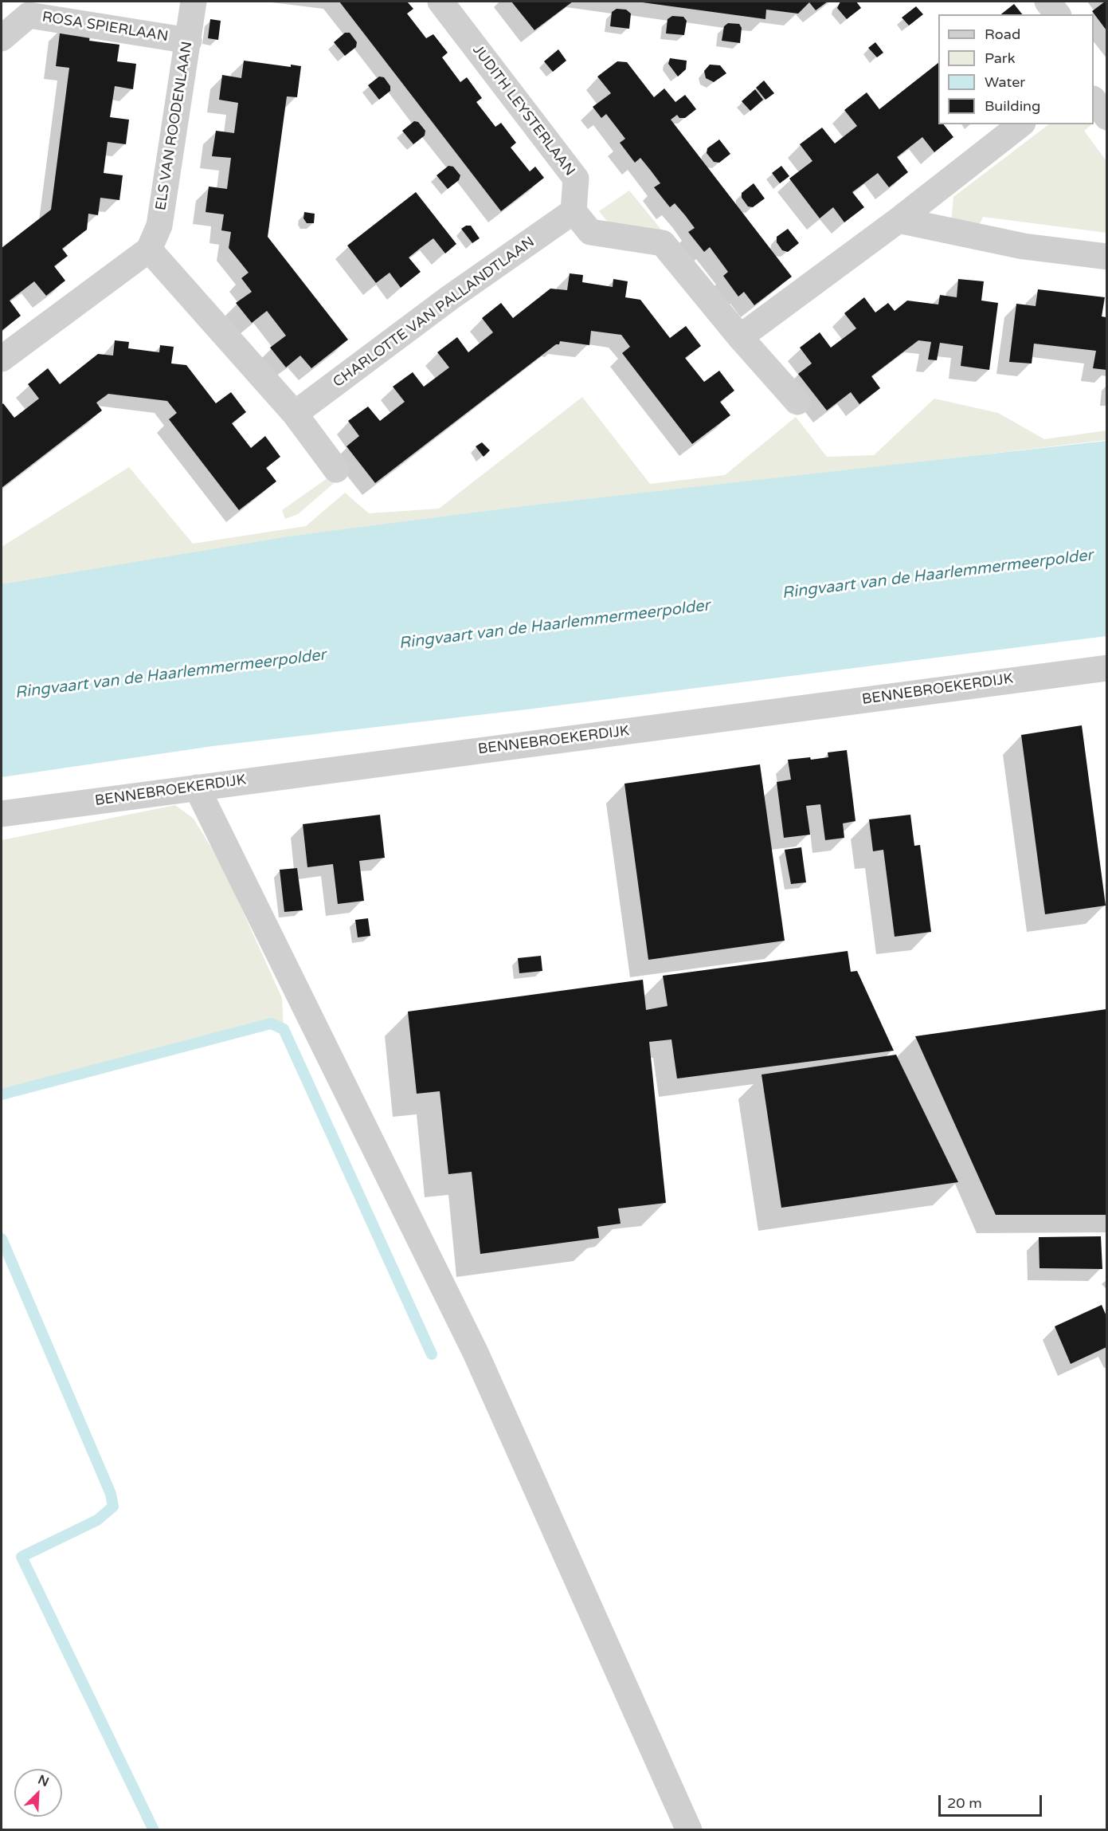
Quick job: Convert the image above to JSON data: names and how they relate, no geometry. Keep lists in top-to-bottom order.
{
  "streets": {
    "street": [
      "ROSA SPIERLAAN",
      "JUDITH LEYSTERLAAN",
      "ELS VAN ROODENLAAN",
      "CHARLOTTE VAN PALLANDTLAAN",
      "BENNEBROEKERDIJK"
    ]
  },
  "crossings": [
    ["ROSA SPIERLAAN", "ELS VAN ROODENLAAN"],
    ["JUDITH LEYSTERLAAN", "CHARLOTTE VAN PALLANDTLAAN"]
  ],
  "water": ["Ringvaart van de Haarlemmermeerpolder"],
  "legend": [
    "Road",
    "Park",
    "Water",
    "Building"
  ],
  "scale_bar": "20 m",
  "north": "top right"
}
